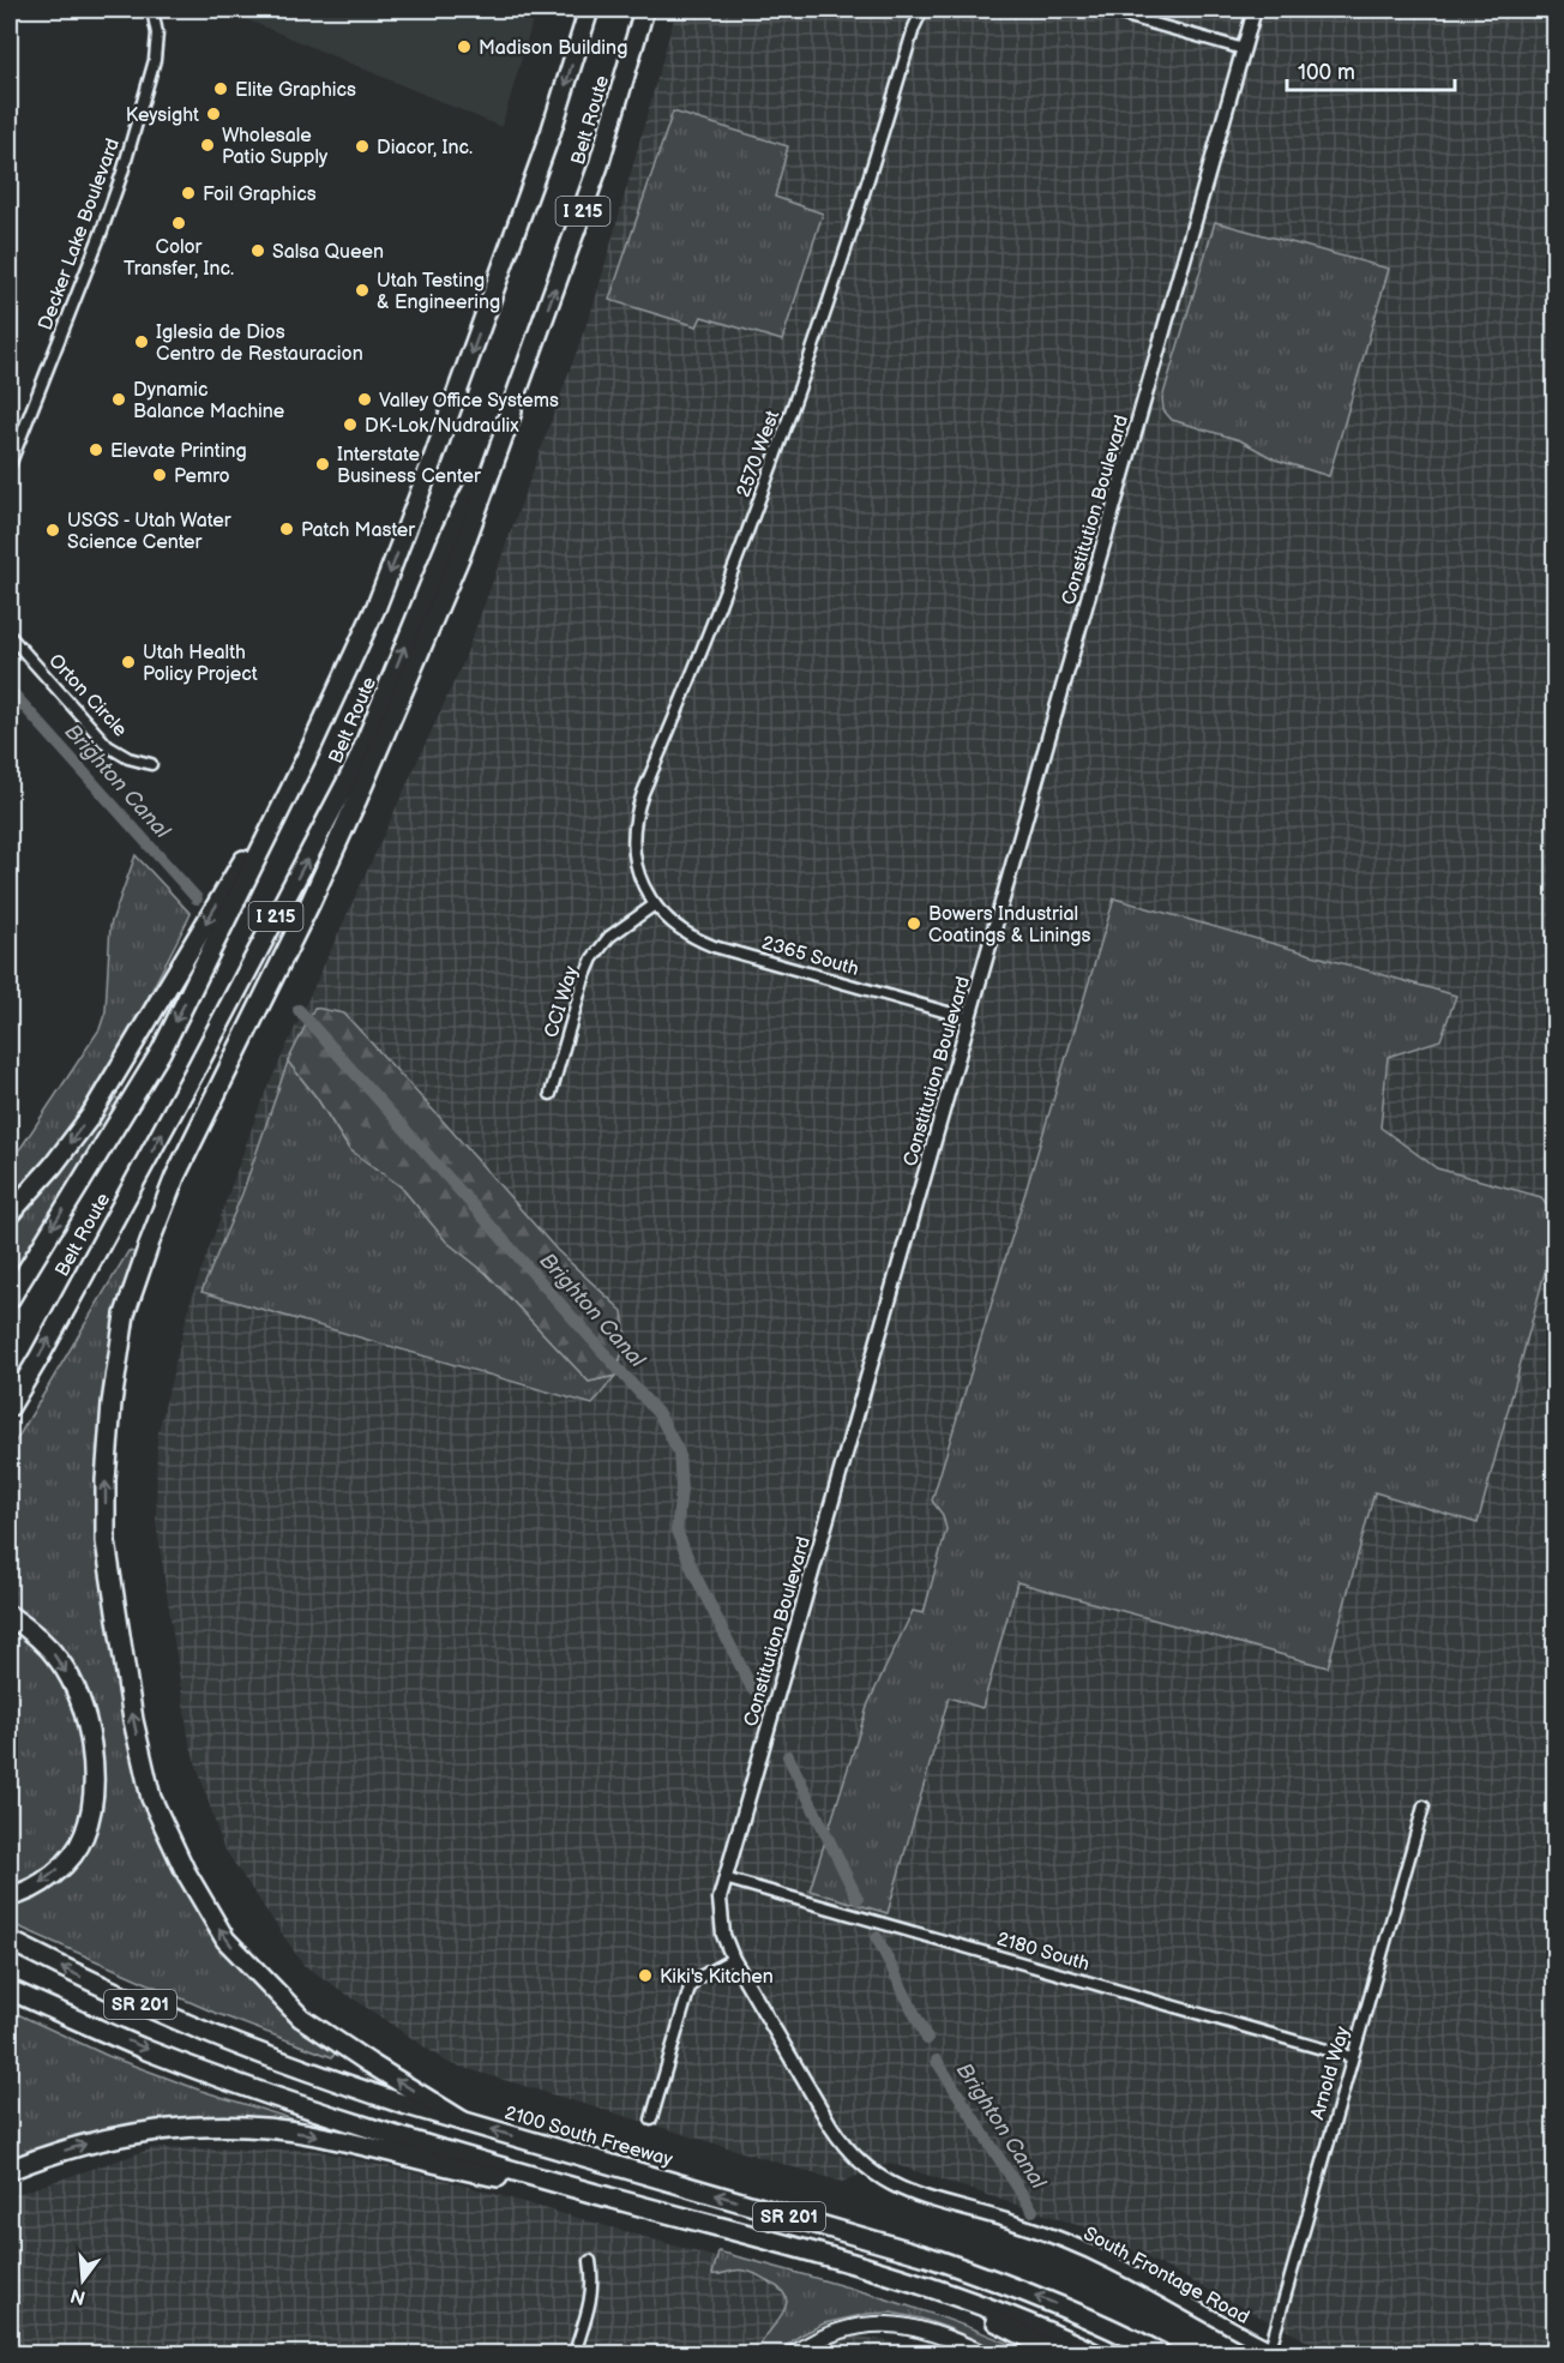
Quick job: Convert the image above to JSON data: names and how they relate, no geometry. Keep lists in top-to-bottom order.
{
  "streets": {
    "highway": [
      "Belt Route",
      "I 215",
      "SR 201",
      "2100 South Freeway"
    ],
    "street": [
      "Decker Lake Boulevard",
      "2570 West",
      "Constitution Boulevard",
      "Orton Circle",
      "2365 South",
      "CCI Way",
      "2180 South",
      "Arnold Way",
      "South Frontage Road"
    ]
  },
  "crossings": [
    ["2570 West", "2365 South"],
    ["2570 West", "CCI Way"],
    ["Constitution Boulevard", "2365 South"],
    ["Constitution Boulevard", "2180 South"],
    ["Constitution Boulevard", "South Frontage Road"],
    ["2365 South", "CCI Way"],
    ["2180 South", "Arnold Way"],
    ["Arnold Way", "South Frontage Road"]
  ],
  "water": ["Brighton Canal"],
  "places": [
    "Madison Building",
    "Elite Graphics",
    "Keysight",
    "Wholesale Patio Supply",
    "Diacor, Inc.",
    "Foil Graphics",
    "Color Transfer, Inc.",
    "Salsa Queen",
    "Utah Testing & Engineering",
    "Iglesia de Dios Centro de Restauracion",
    "Dynamic Balance Machine",
    "Valley Office Systems",
    "DK-Lok/Nudraulix",
    "Elevate Printing",
    "Interstate Business Center",
    "Pemro",
    "Patch Master",
    "USGS - Utah Water Science Center",
    "Utah Health Policy Project",
    "Bowers Industrial Coatings & Linings",
    "Kiki's Kitchen"
  ],
  "scale_bar": "100 m",
  "north": "bottom"
}
